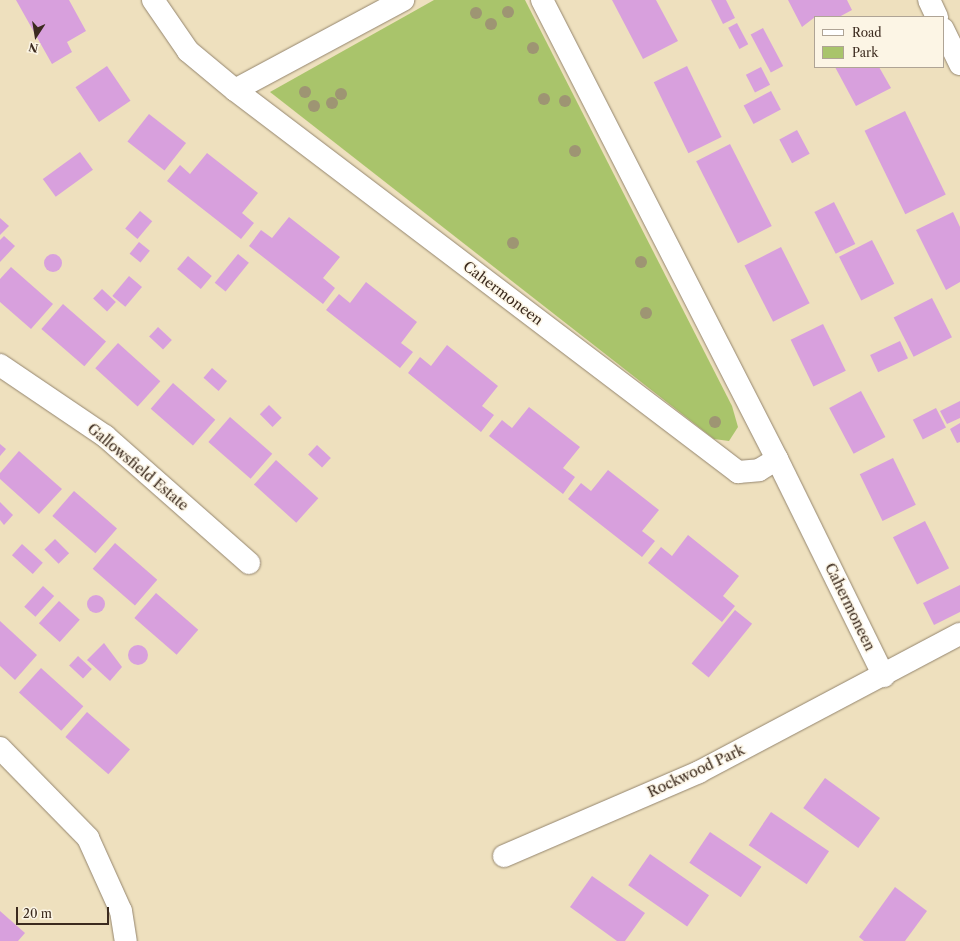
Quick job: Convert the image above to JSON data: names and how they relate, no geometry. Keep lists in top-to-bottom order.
{
  "streets": {
    "street": ["Cahermoneen", "Gallowsfield Estate", "Rockwood Park"]
  },
  "crossings": [
    ["Cahermoneen", "Rockwood Park"]
  ],
  "legend": ["Road", "Park"],
  "scale_bar": "20 m",
  "north": "bottom"
}
